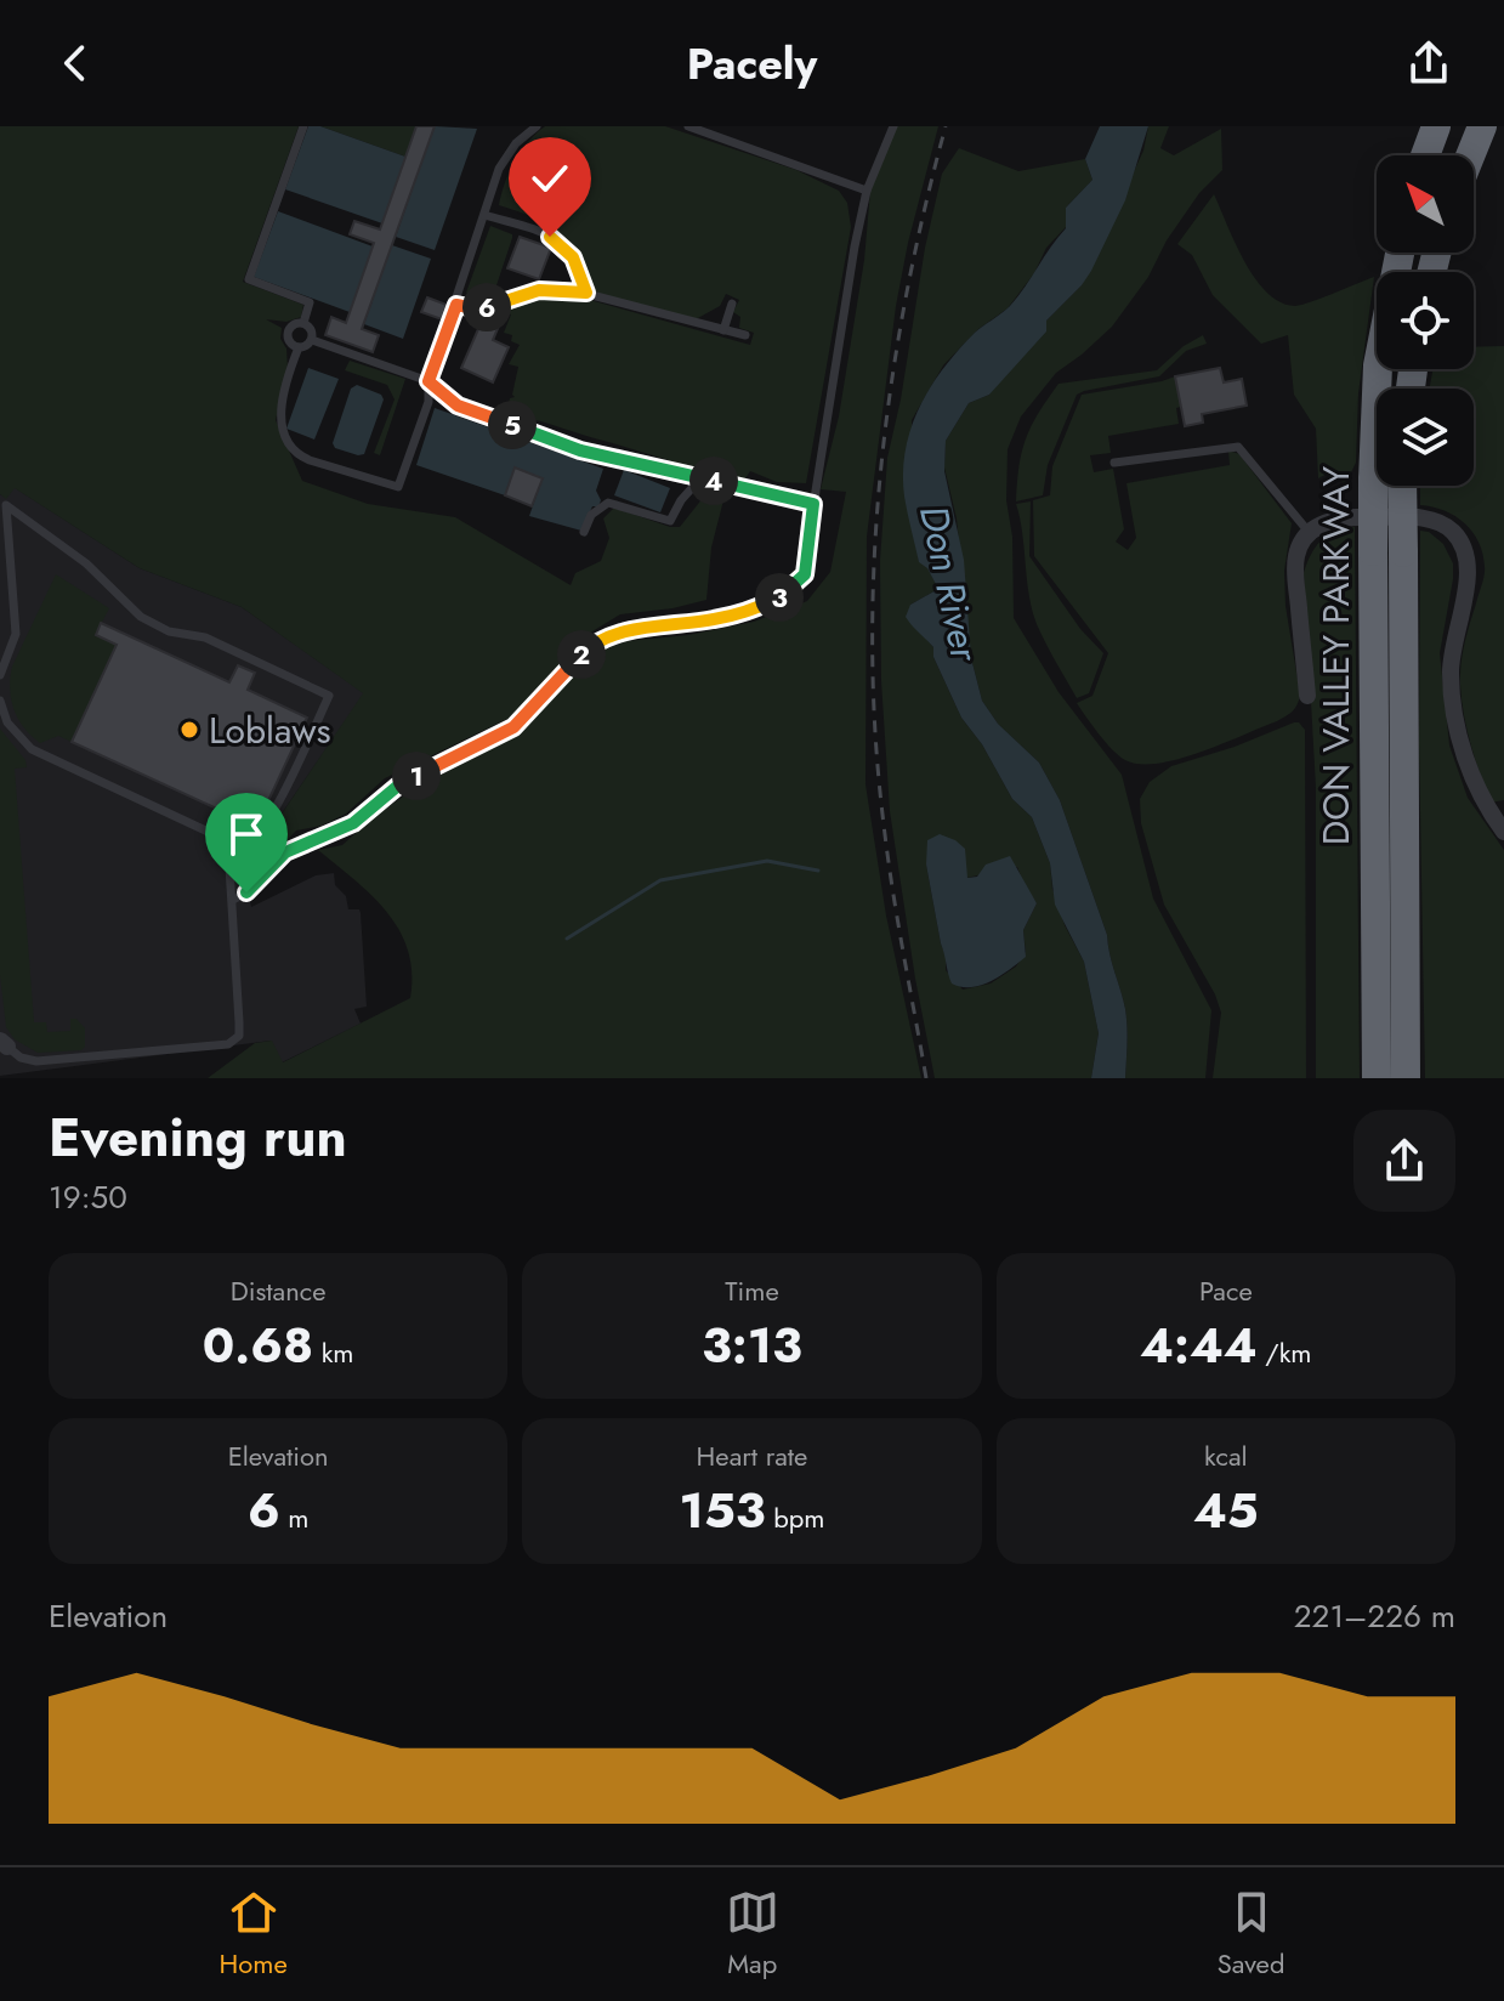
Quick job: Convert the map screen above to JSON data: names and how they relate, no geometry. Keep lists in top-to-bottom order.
{
  "streets": {
    "highway": ["DON VALLEY PARKWAY"]
  },
  "water": ["Don River"],
  "places": ["Loblaws"],
  "north": "top left",
  "page": {
    "header": "Pacely",
    "pins": [
      "6",
      "5",
      "4",
      "3",
      "2",
      "1"
    ],
    "heading": ["Evening run", "19:50"],
    "stats": [
      ["Distance", "0.68 km"],
      ["Time", "3:13"],
      ["Pace", "4:44 /km"],
      ["Elevation", "6 m"],
      ["Heart rate", "153 bpm"],
      ["kcal", "45"]
    ],
    "chart": ["Elevation", "221–226 m"],
    "tabs": ["Home", "Map", "Saved"]
  }
}
